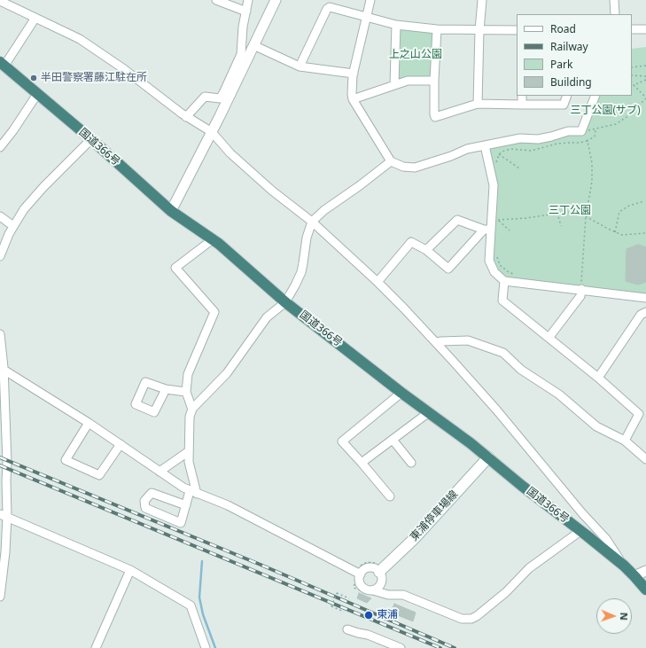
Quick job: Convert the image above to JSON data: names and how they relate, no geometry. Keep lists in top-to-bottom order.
{
  "streets": {
    "highway": ["国道366号"],
    "main road": ["東浦停車場線"]
  },
  "crossings": [
    ["国道366号", "東浦停車場線"]
  ],
  "parks": ["上之山公園", "三丁公園(サブ)", "三丁公園"],
  "places": ["半田警察署藤江駐在所", "東浦"],
  "legend": [
    "Road",
    "Railway",
    "Park",
    "Building"
  ],
  "north": "right"
}
